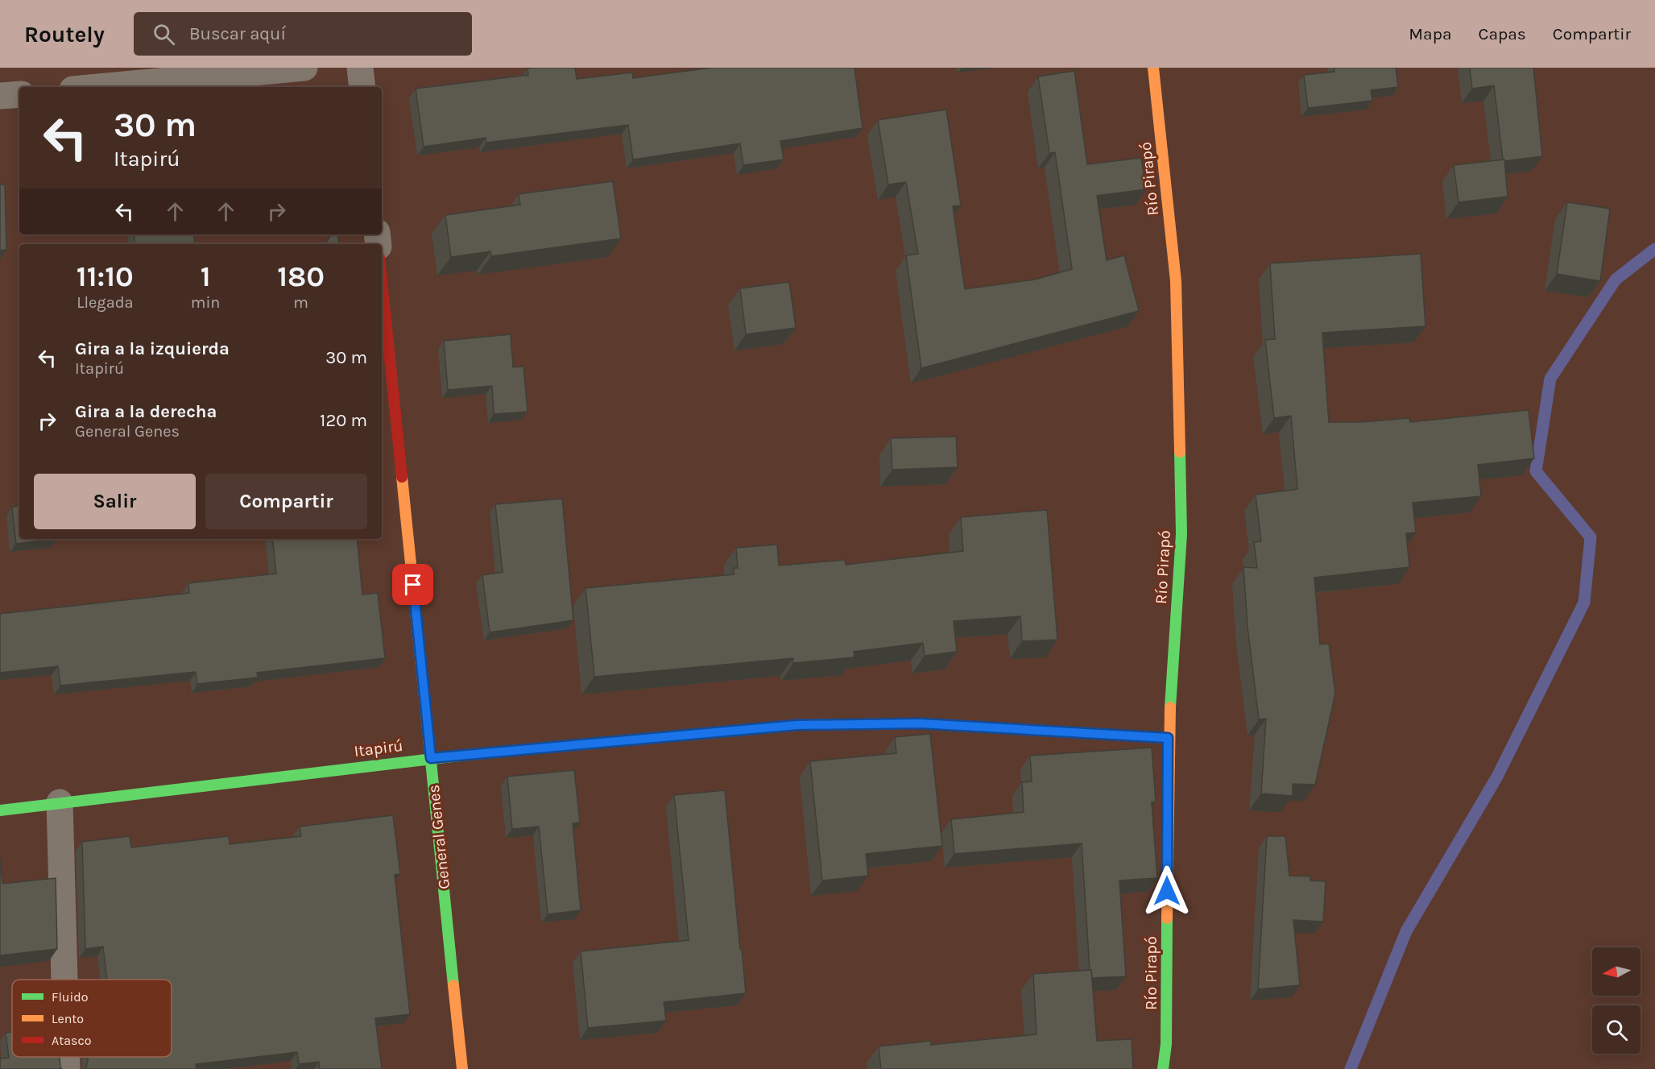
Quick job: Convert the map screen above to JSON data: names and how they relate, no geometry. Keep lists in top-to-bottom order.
{
  "streets": {
    "street": ["Río Pirapó", "Itapirú", "General Genes"]
  },
  "crossings": [
    ["Río Pirapó", "Itapirú"],
    ["Itapirú", "General Genes"]
  ],
  "legend": ["Fluido", "Lento", "Atasco"],
  "north": "left",
  "page": {
    "header": "Routely",
    "search": "Buscar aquí",
    "nav": ["Mapa", "Capas", "Compartir"],
    "turn": ["30 m", "Itapirú"],
    "eta": [
      "11:10",
      "Llegada",
      "1",
      "min",
      "180",
      "m"
    ],
    "list": [
      {
        "name": "Gira a la izquierda",
        "note": "Itapirú",
        "value": "30 m"
      },
      {
        "name": "Gira a la derecha",
        "note": "General Genes",
        "value": "120 m"
      }
    ],
    "buttons": ["Salir", "Compartir"]
  }
}
